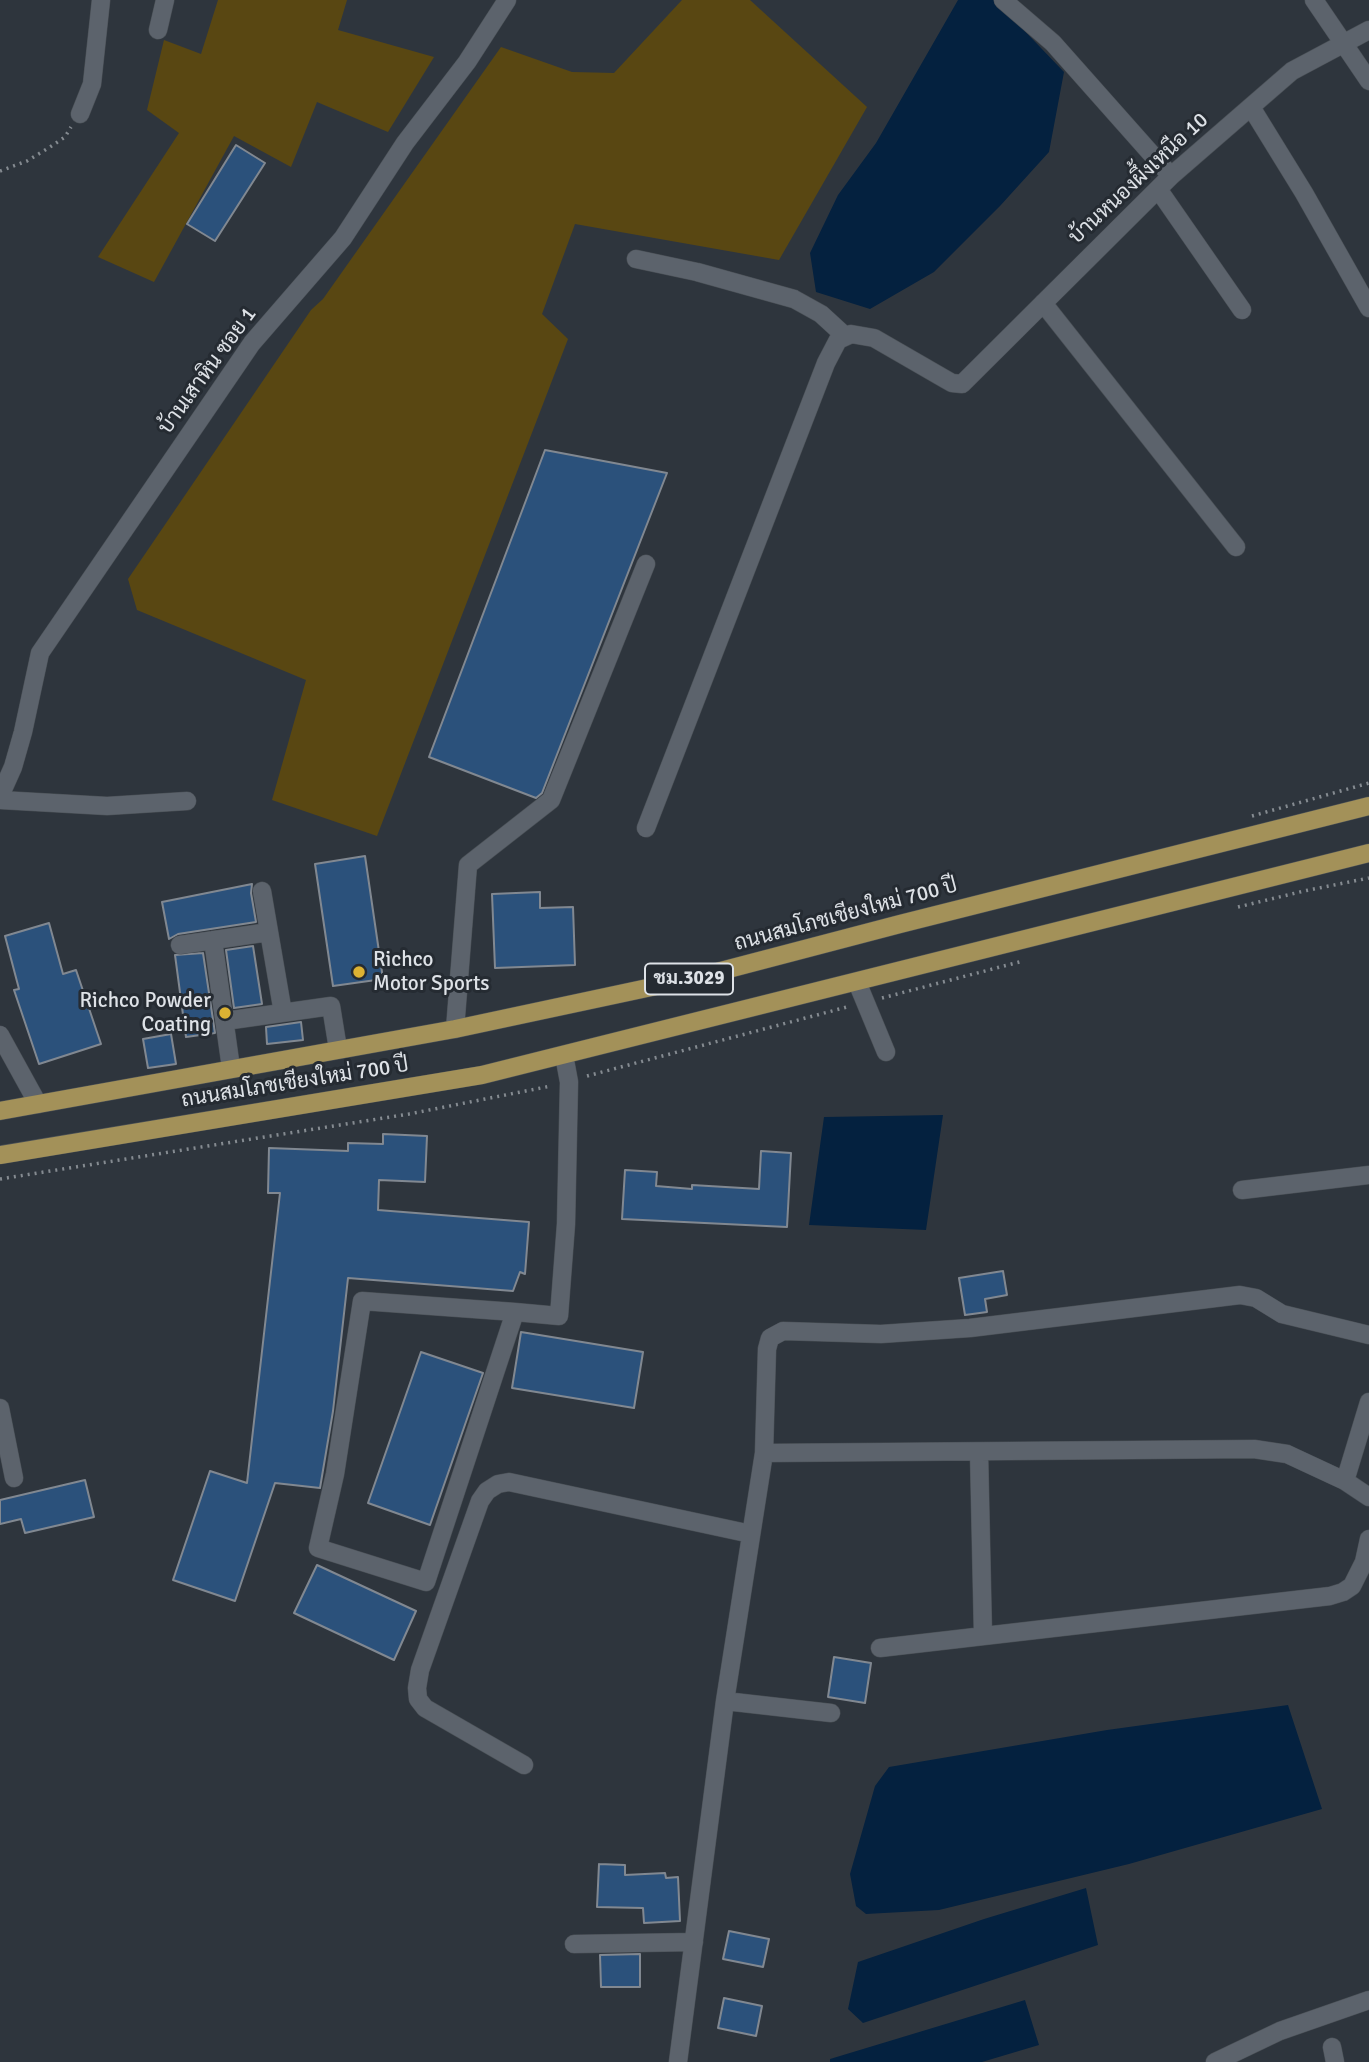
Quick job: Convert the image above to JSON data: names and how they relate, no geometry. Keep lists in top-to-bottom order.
{
  "streets": {
    "main road": ["ถนนสมโภชเชียงใหม่ 700 ปี", "ชม.3029"],
    "street": ["บ้านหนองผึ้งเหนือ 10", "บ้านเสาหิน ซอย 1"]
  },
  "places": ["Richco Motor Sports", "Richco Powder Coating"]
}
